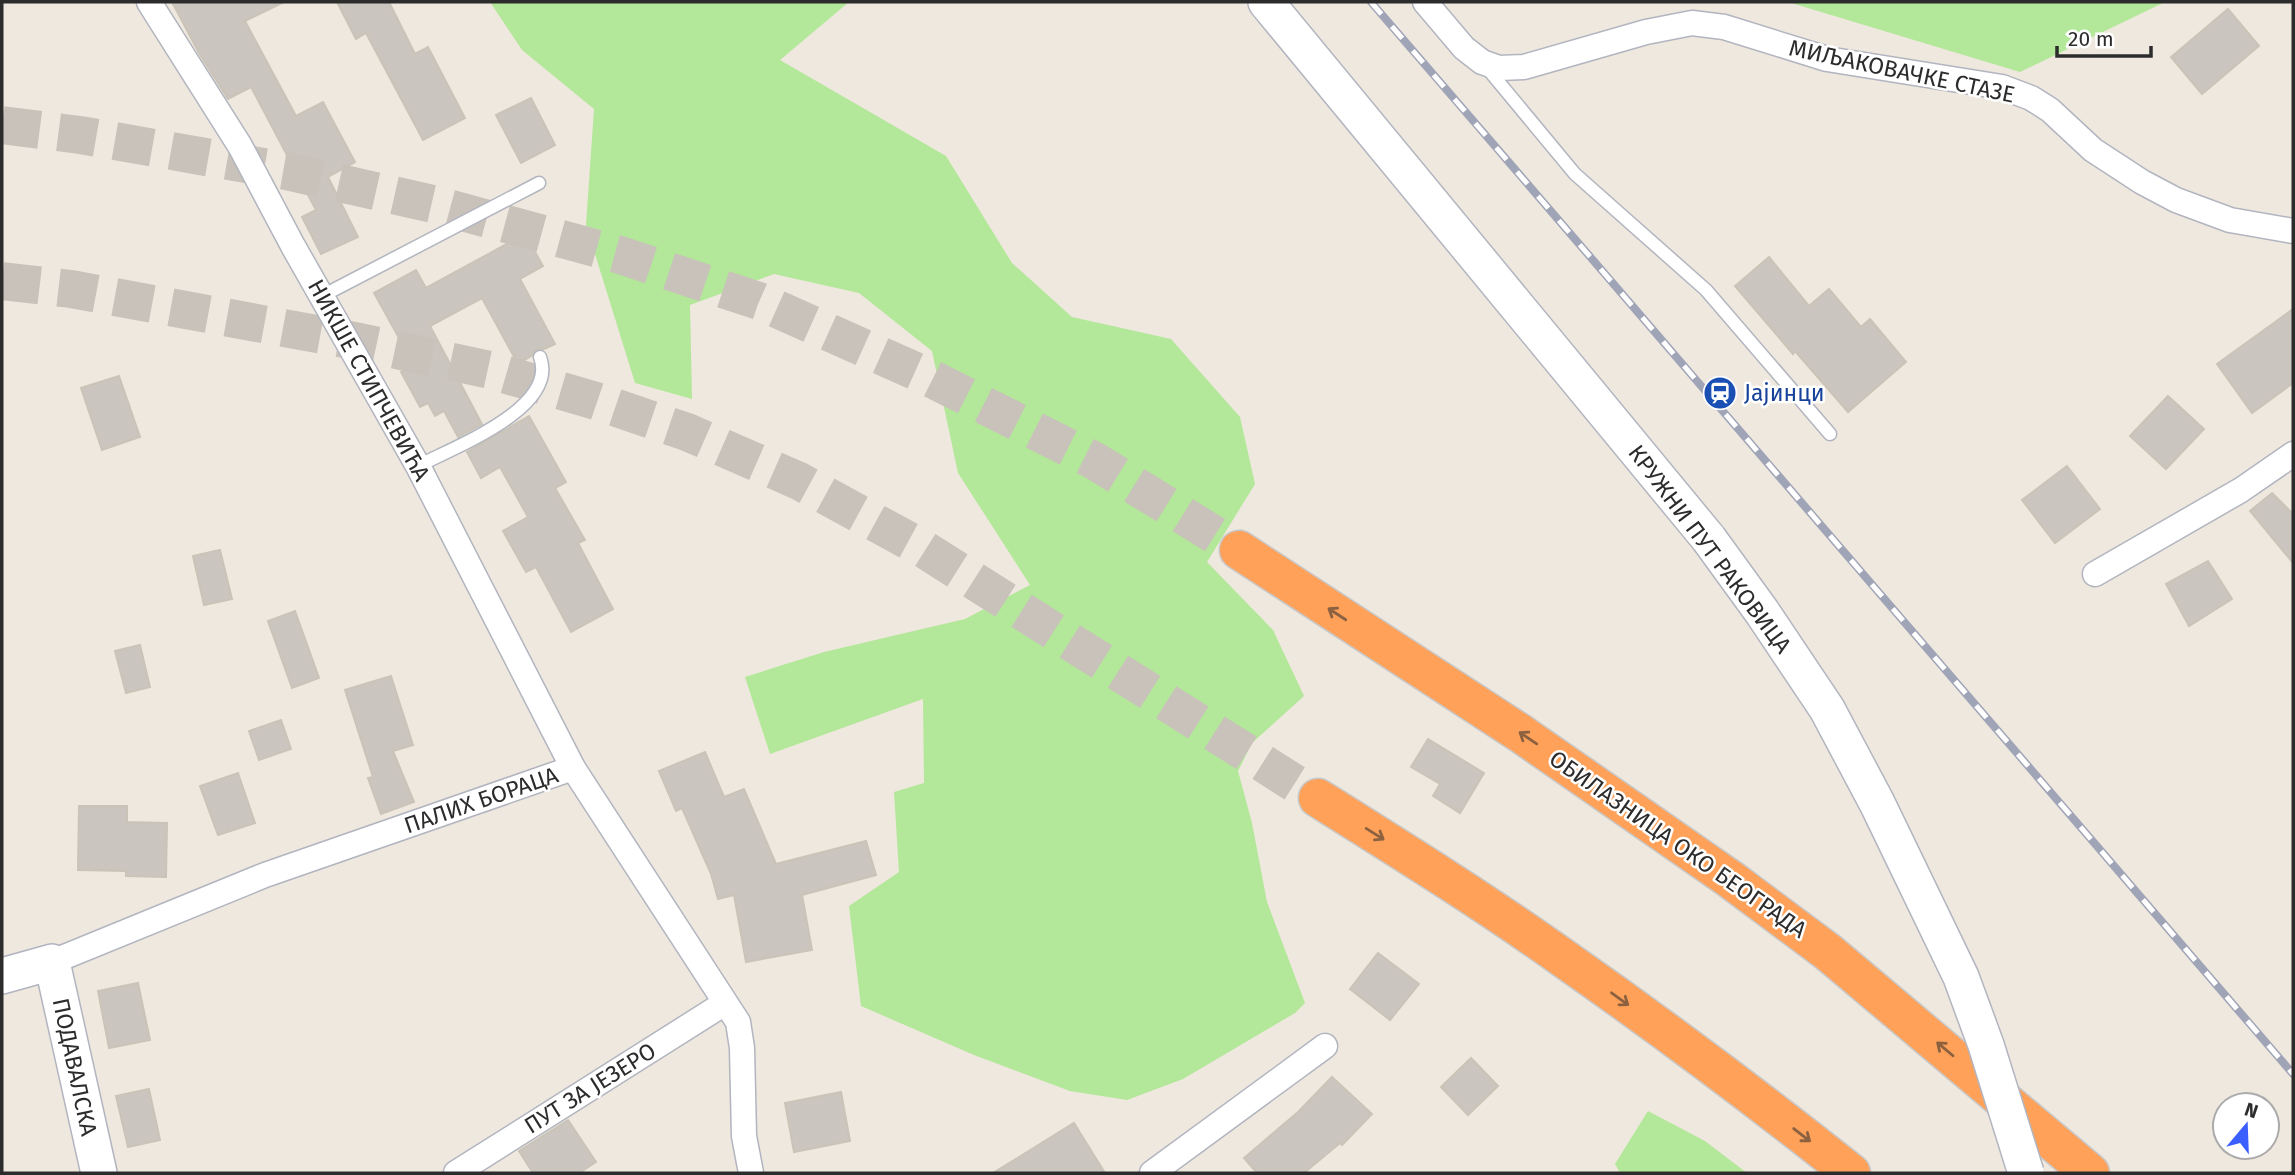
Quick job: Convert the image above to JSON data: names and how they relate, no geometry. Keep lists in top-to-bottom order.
{
  "streets": {
    "highway": ["ОБИЛАЗНИЦА ОКО БЕОГРАДА"],
    "main road": ["КРУЖНИ ПУТ РАКОВИЦА", "ПАЛИХ БОРАЦА", "ПОДАВАЛСКА"],
    "street": ["МИЉАКОВАЧКЕ СТАЗЕ", "НИКШЕ СТИПЧЕВИЋА", "ПУТ ЗА ЈЕЗЕРО"]
  },
  "crossings": [
    ["НИКШЕ СТИПЧЕВИЋА", "ПАЛИХ БОРАЦА"],
    ["ПАЛИХ БОРАЦА", "ПОДАВАЛСКА"],
    ["ПАЛИХ БОРАЦА", "ПУТ ЗА ЈЕЗЕРО"]
  ],
  "places": {
    "station": ["Јајинци"]
  },
  "scale_bar": "20 m",
  "north": "top"
}
